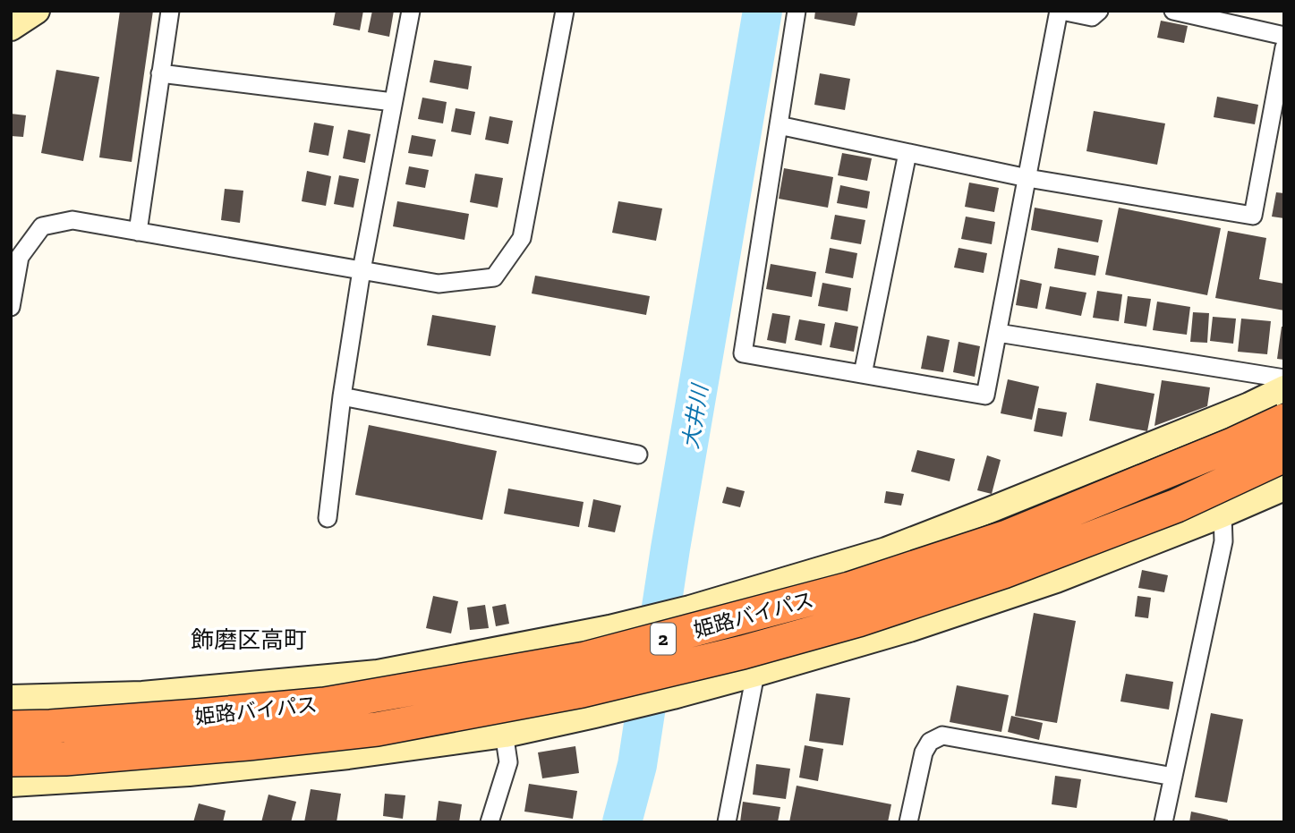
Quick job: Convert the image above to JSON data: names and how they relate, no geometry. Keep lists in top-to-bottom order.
{
  "streets": {
    "highway": ["姫路バイパス", "2"]
  },
  "districts": ["飾磨区高町"],
  "water": ["大井川"]
}
